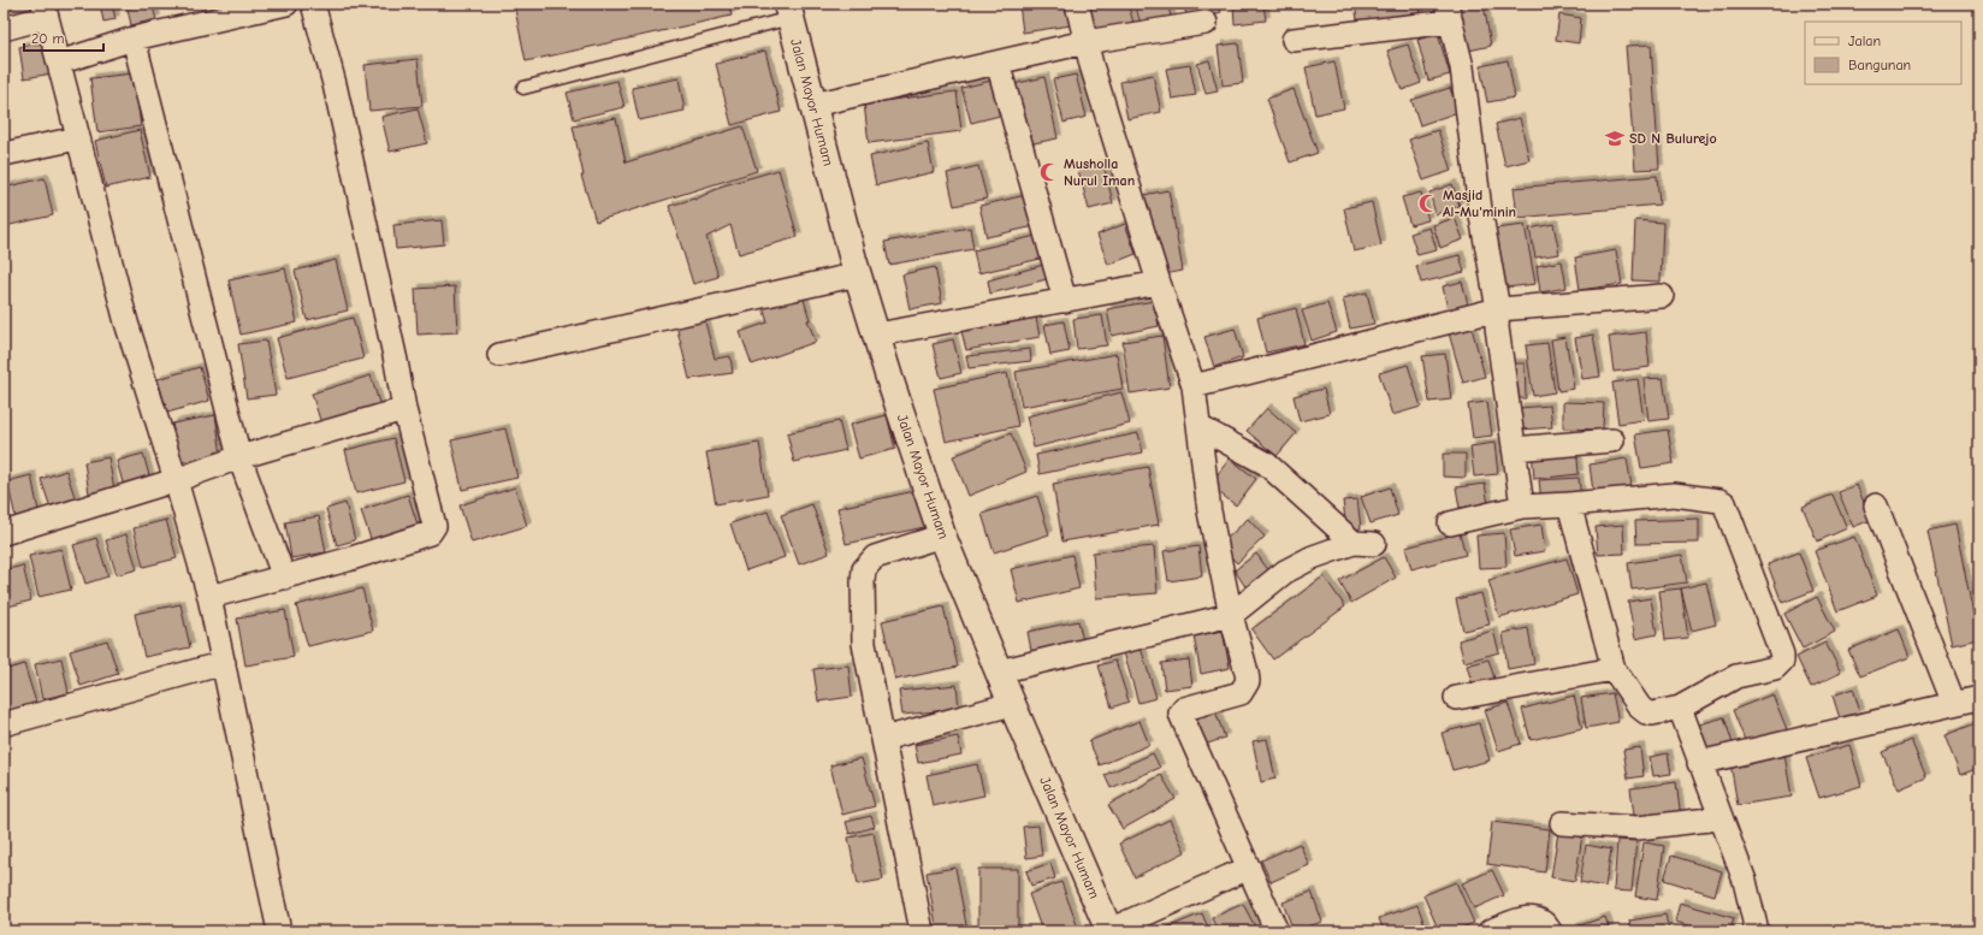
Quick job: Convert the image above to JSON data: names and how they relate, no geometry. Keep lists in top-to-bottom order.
{
  "streets": {
    "main road": ["Jalan Mayor Humam"]
  },
  "places": {
    "school or university": ["SD N Bulurejo"],
    "mosque": ["Musholla Nurul Iman", "Masjid Al-Mu'minin"]
  },
  "legend": ["Jalan", "Bangunan"],
  "scale_bar": "20 m"
}
